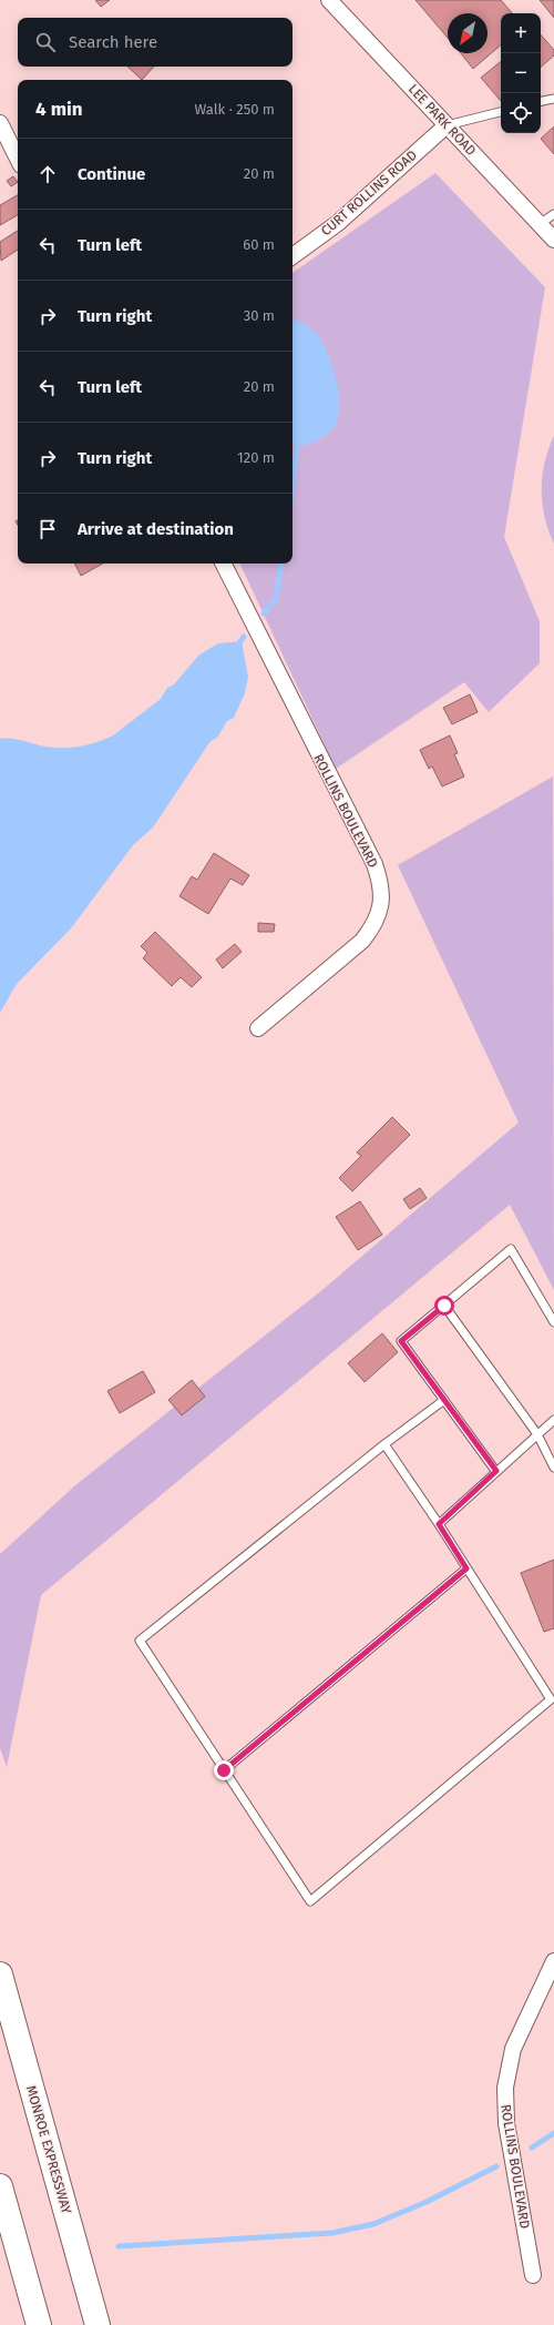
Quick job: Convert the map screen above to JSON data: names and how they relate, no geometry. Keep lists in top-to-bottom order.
{
  "streets": {
    "highway": ["MONROE EXPRESSWAY"],
    "street": ["LEE PARK ROAD", "CURT ROLLINS ROAD", "ROLLINS BOULEVARD"]
  },
  "crossings": [
    ["LEE PARK ROAD", "CURT ROLLINS ROAD"]
  ],
  "north": "bottom left",
  "page": {
    "map_buttons": ["+", "−"],
    "search": "Search here",
    "heading": ["4 min", "Walk · 250 m"],
    "list": [
      ["Continue", "20 m"],
      ["Turn left", "60 m"],
      ["Turn right", "30 m"],
      ["Turn left", "20 m"],
      ["Turn right", "120 m"],
      "Arrive at destination"
    ]
  }
}
